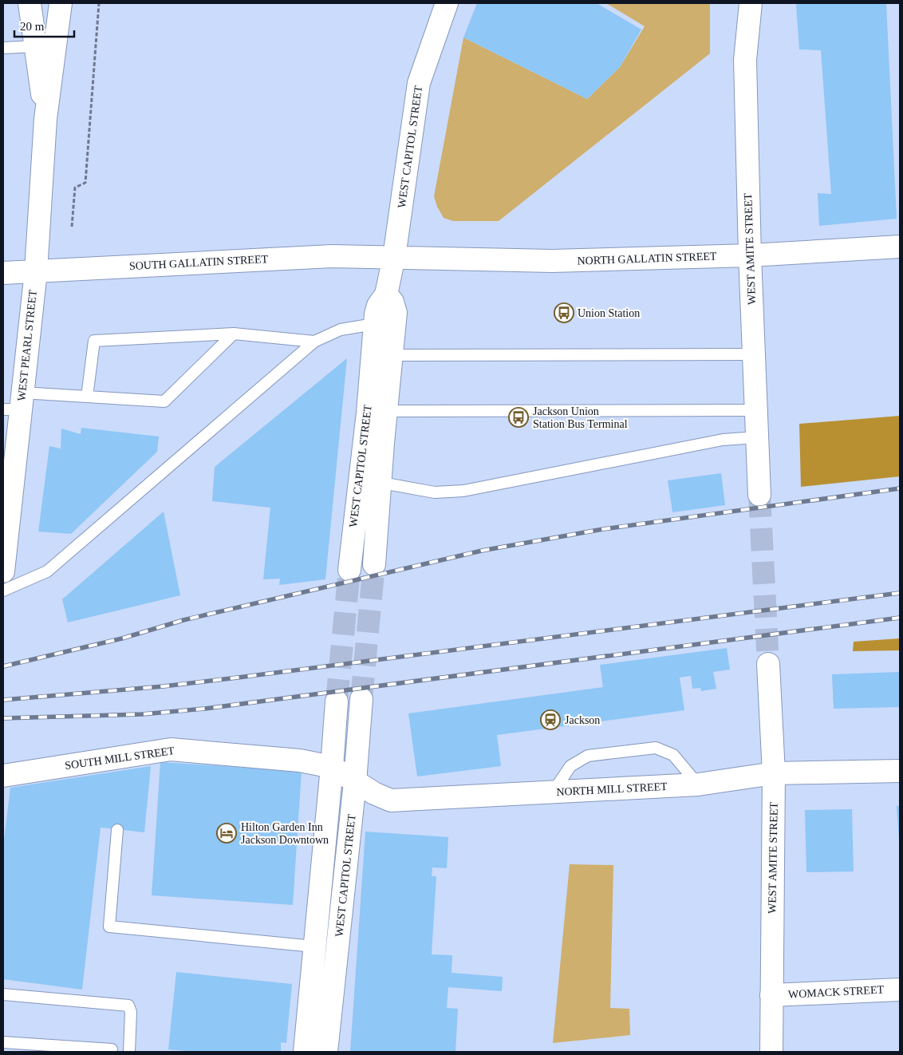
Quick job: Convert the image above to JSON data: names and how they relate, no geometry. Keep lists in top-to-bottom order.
{
  "streets": {
    "main road": [
      "WEST CAPITOL STREET",
      "WEST AMITE STREET",
      "NORTH GALLATIN STREET",
      "SOUTH GALLATIN STREET",
      "WEST PEARL STREET",
      "SOUTH MILL STREET",
      "NORTH MILL STREET",
      "WOMACK STREET"
    ]
  },
  "crossings": [
    ["WEST CAPITOL STREET", "NORTH GALLATIN STREET"],
    ["WEST CAPITOL STREET", "SOUTH GALLATIN STREET"],
    ["WEST CAPITOL STREET", "NORTH MILL STREET"],
    ["WEST AMITE STREET", "NORTH GALLATIN STREET"],
    ["WEST AMITE STREET", "NORTH MILL STREET"],
    ["WEST AMITE STREET", "WOMACK STREET"],
    ["NORTH GALLATIN STREET", "SOUTH GALLATIN STREET"],
    ["SOUTH GALLATIN STREET", "WEST PEARL STREET"],
    ["SOUTH MILL STREET", "NORTH MILL STREET"]
  ],
  "places": {
    "bus stop": ["Union Station", "Jackson Union Station Bus Terminal"],
    "station": ["Jackson"],
    "hotel": ["Hilton Garden Inn Jackson Downtown"]
  },
  "scale_bar": "20 m"
}
